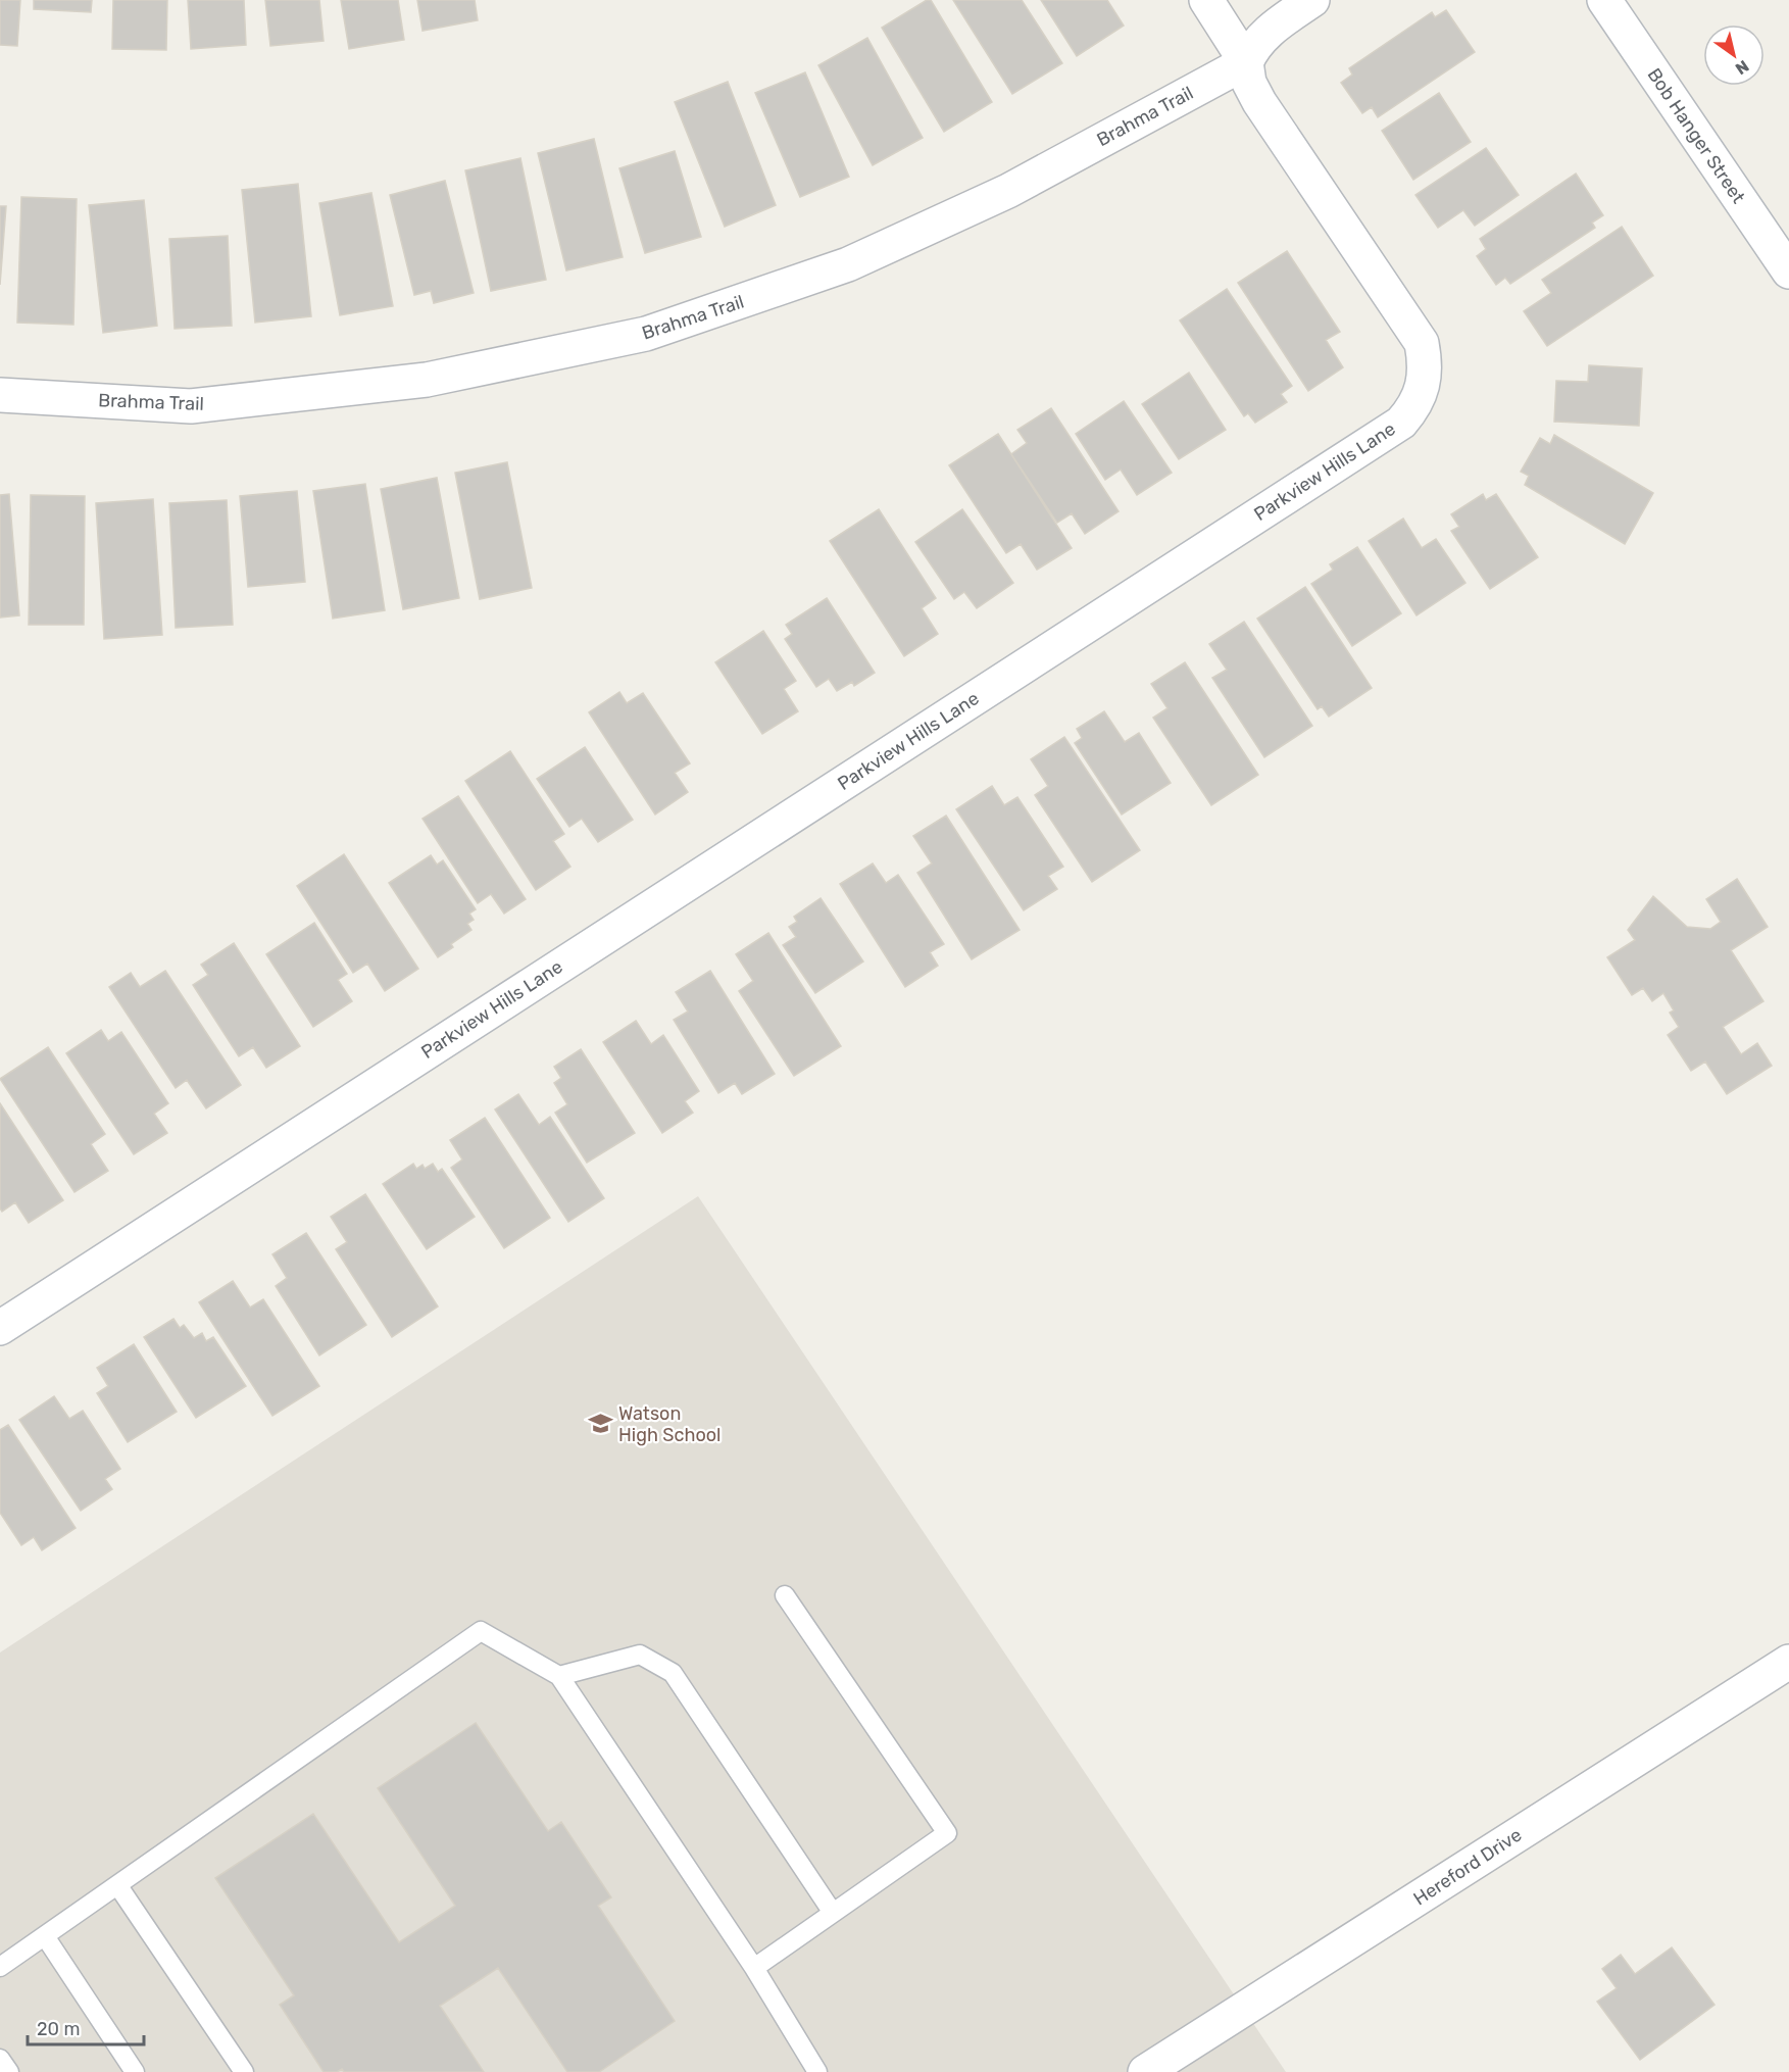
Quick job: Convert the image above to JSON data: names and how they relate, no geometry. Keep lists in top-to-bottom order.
{
  "streets": {
    "street": [
      "Brahma Trail",
      "Bob Hanger Street",
      "Parkview Hills Lane",
      "Hereford Drive"
    ]
  },
  "crossings": [
    ["Brahma Trail", "Parkview Hills Lane"]
  ],
  "places": {
    "school or university": ["Watson High School"]
  },
  "scale_bar": "20 m",
  "north": "bottom right"
}
